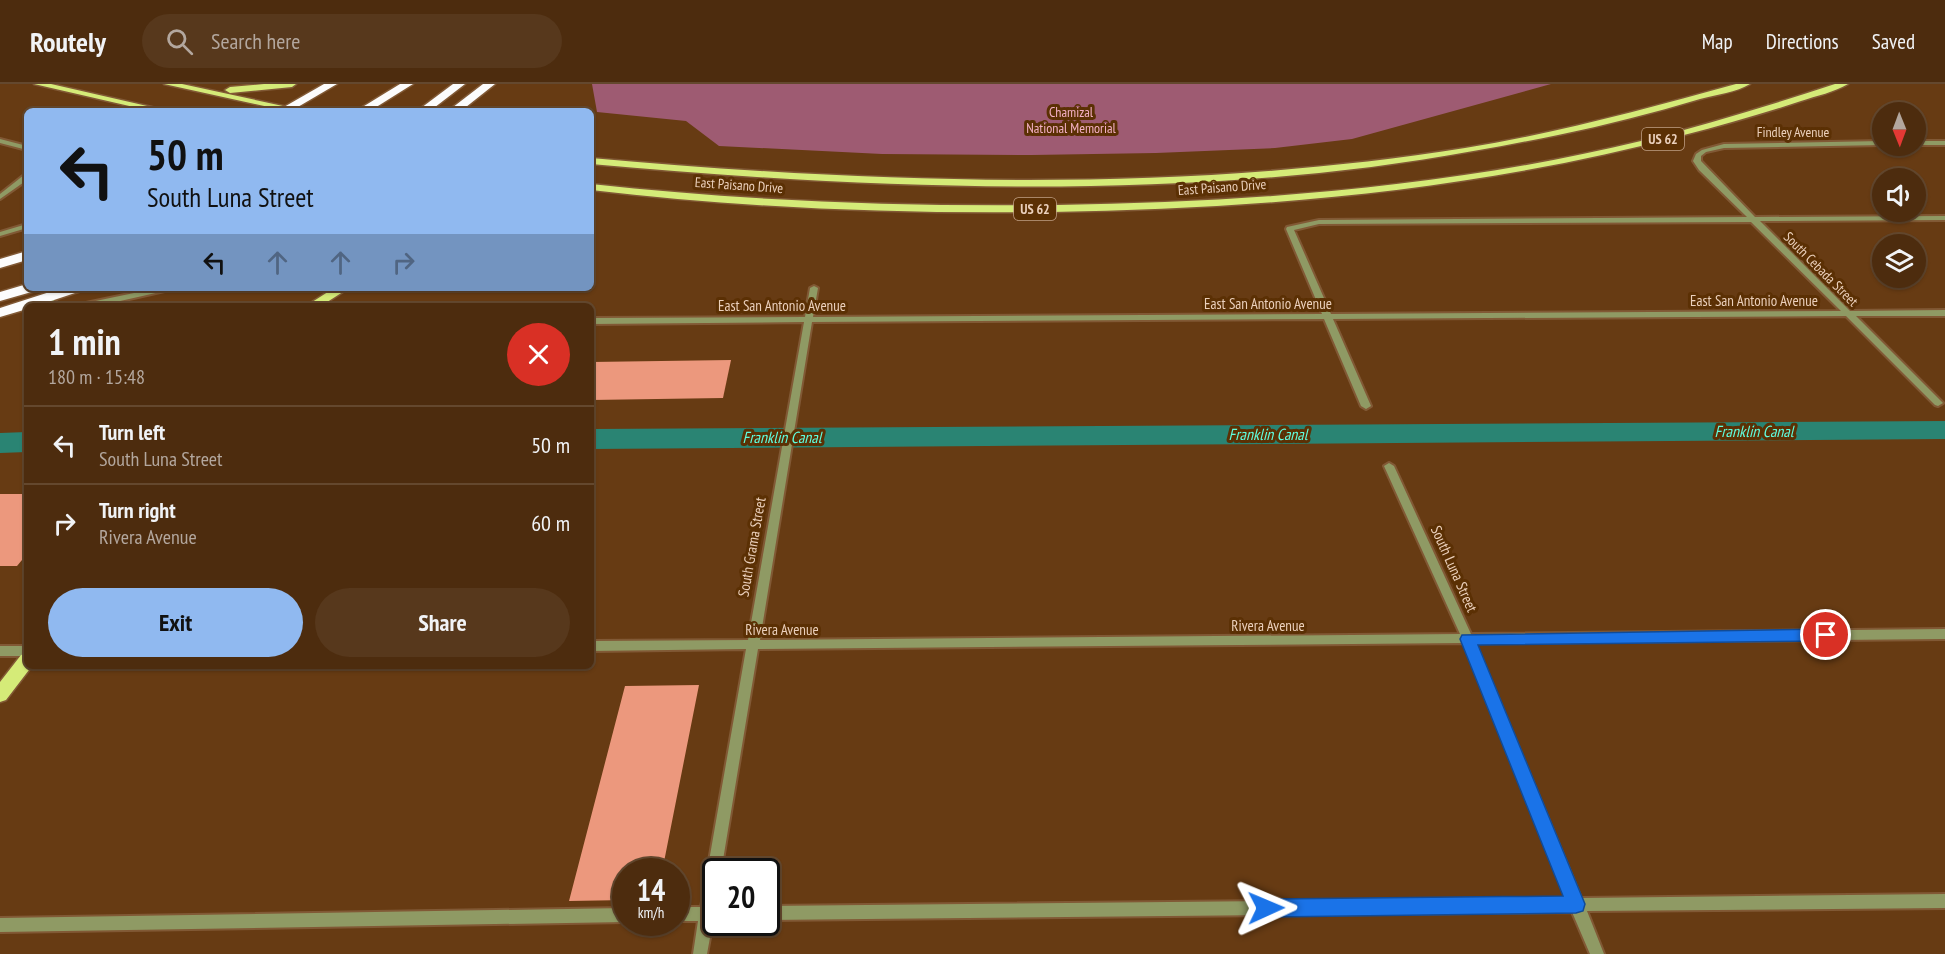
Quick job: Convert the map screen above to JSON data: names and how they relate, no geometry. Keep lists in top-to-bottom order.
{
  "streets": {
    "main road": ["US 62", "East Paisano Drive"],
    "street": [
      "Findley Avenue",
      "South Cebada Street",
      "East San Antonio Avenue",
      "South Grama Street",
      "South Luna Street",
      "Rivera Avenue"
    ]
  },
  "crossings": [
    ["Findley Avenue", "South Cebada Street"],
    ["South Cebada Street", "East San Antonio Avenue"],
    ["East San Antonio Avenue", "South Grama Street"],
    ["South Grama Street", "Rivera Avenue"],
    ["South Luna Street", "Rivera Avenue"]
  ],
  "water": ["Franklin Canal"],
  "parks": ["Chamizal National Memorial"],
  "north": "bottom",
  "page": {
    "header": "Routely",
    "search": "Search here",
    "nav": ["Map", "Directions", "Saved"],
    "turn": ["50 m", "South Luna Street"],
    "heading": ["1 min", "180 m · 15:48"],
    "list": [
      {
        "name": "Turn left",
        "note": "South Luna Street",
        "value": "50 m"
      },
      {
        "name": "Turn right",
        "note": "Rivera Avenue",
        "value": "60 m"
      }
    ],
    "buttons": ["Exit", "Share"],
    "speed": "14 km/h",
    "limit": "20"
  }
}
